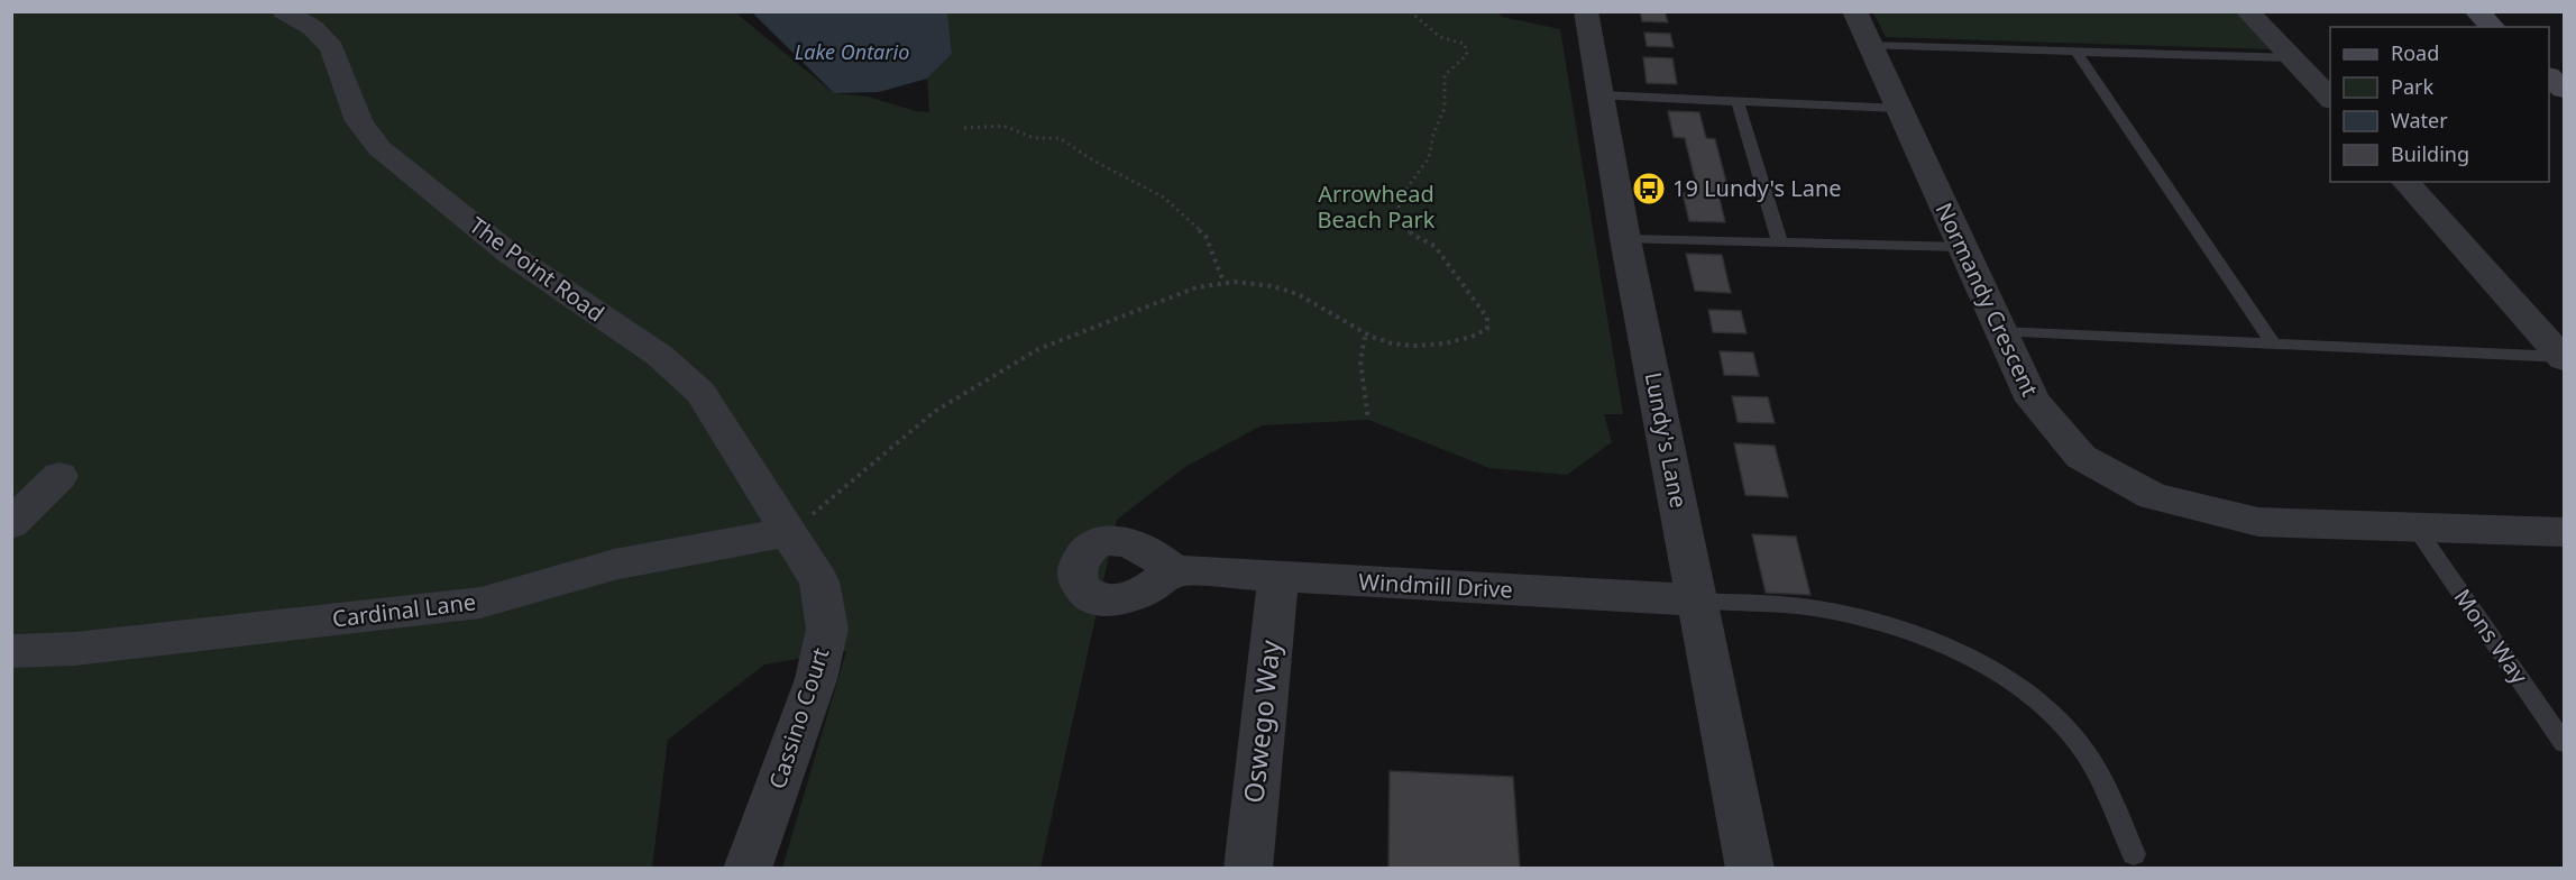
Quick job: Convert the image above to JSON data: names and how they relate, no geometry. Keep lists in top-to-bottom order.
{
  "streets": {
    "street": [
      "The Point Road",
      "Normandy Crescent",
      "Lundy's Lane",
      "Windmill Drive",
      "Cardinal Lane",
      "Cassino Court",
      "Oswego Way"
    ],
    "lane": ["Mons Way"]
  },
  "crossings": [
    ["The Point Road", "Cardinal Lane"],
    ["The Point Road", "Cassino Court"],
    ["Normandy Crescent", "Mons Way"],
    ["Lundy's Lane", "Windmill Drive"],
    ["Windmill Drive", "Oswego Way"],
    ["Cardinal Lane", "Cassino Court"]
  ],
  "water": ["Lake Ontario"],
  "parks": ["Arrowhead Beach Park"],
  "places": {
    "bus stop": ["19 Lundy's Lane"]
  },
  "legend": [
    "Road",
    "Park",
    "Water",
    "Building"
  ]
}
